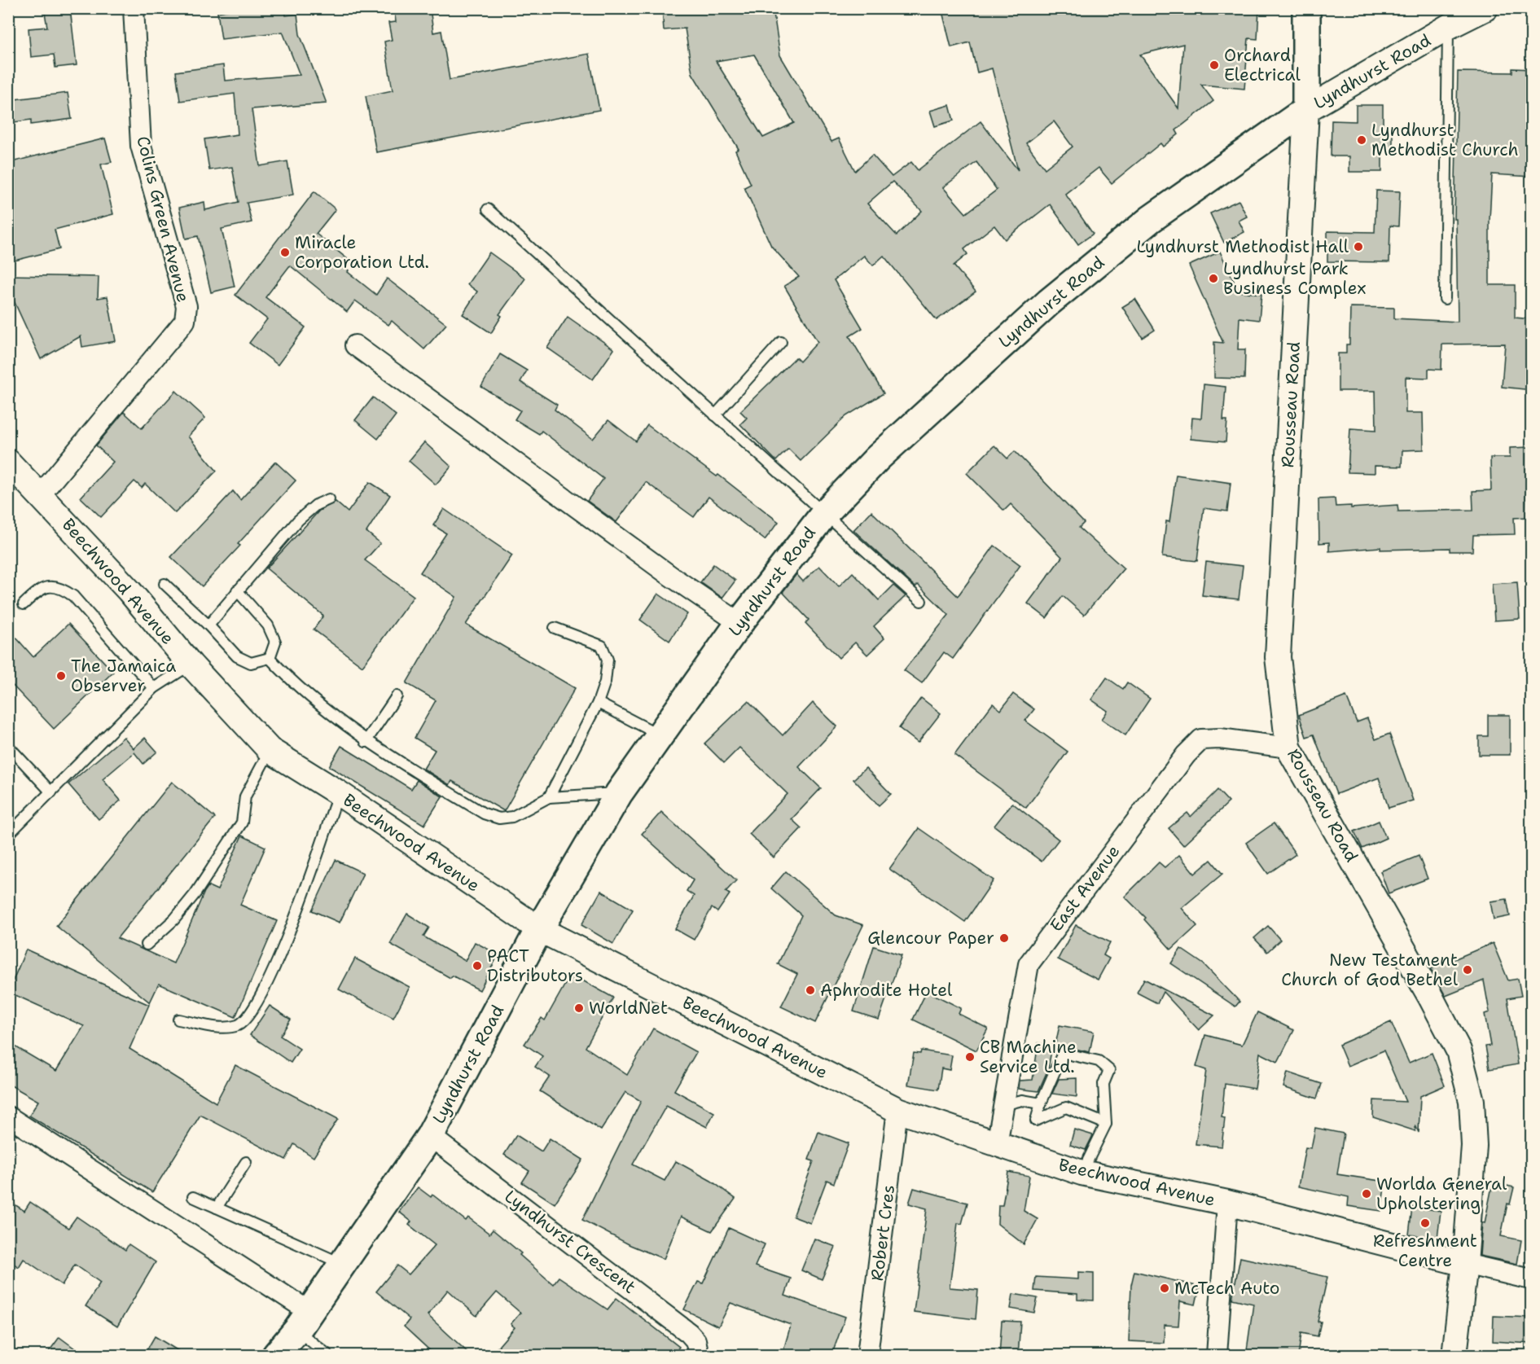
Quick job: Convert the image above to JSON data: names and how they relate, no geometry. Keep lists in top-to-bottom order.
{
  "streets": {
    "main road": ["Lyndhurst Road"],
    "street": [
      "Colins Green Avenue",
      "Rousseau Road",
      "Beechwood Avenue",
      "East Avenue",
      "Robert Cres",
      "Lyndhurst Crescent"
    ]
  },
  "crossings": [
    ["Lyndhurst Road", "Rousseau Road"],
    ["Lyndhurst Road", "Beechwood Avenue"],
    ["Lyndhurst Road", "Lyndhurst Crescent"],
    ["Colins Green Avenue", "Beechwood Avenue"],
    ["Rousseau Road", "Beechwood Avenue"],
    ["Rousseau Road", "East Avenue"],
    ["Beechwood Avenue", "East Avenue"],
    ["Beechwood Avenue", "Robert Cres"]
  ],
  "places": [
    "Orchard Electrical",
    "Lyndhurst Methodist Church",
    "Lyndhurst Methodist Hall",
    "Miracle Corporation Ltd.",
    "Lyndhurst Park Business Complex",
    "The Jamaica Observer",
    "Glencour Paper",
    "PACT Distributors",
    "New Testament Church of God Bethel",
    "Aphrodite Hotel",
    "WorldNet",
    "CB Machine Service Ltd.",
    "Worlda General Upholstering",
    "Refreshment Centre",
    "McTech Auto"
  ]
}
